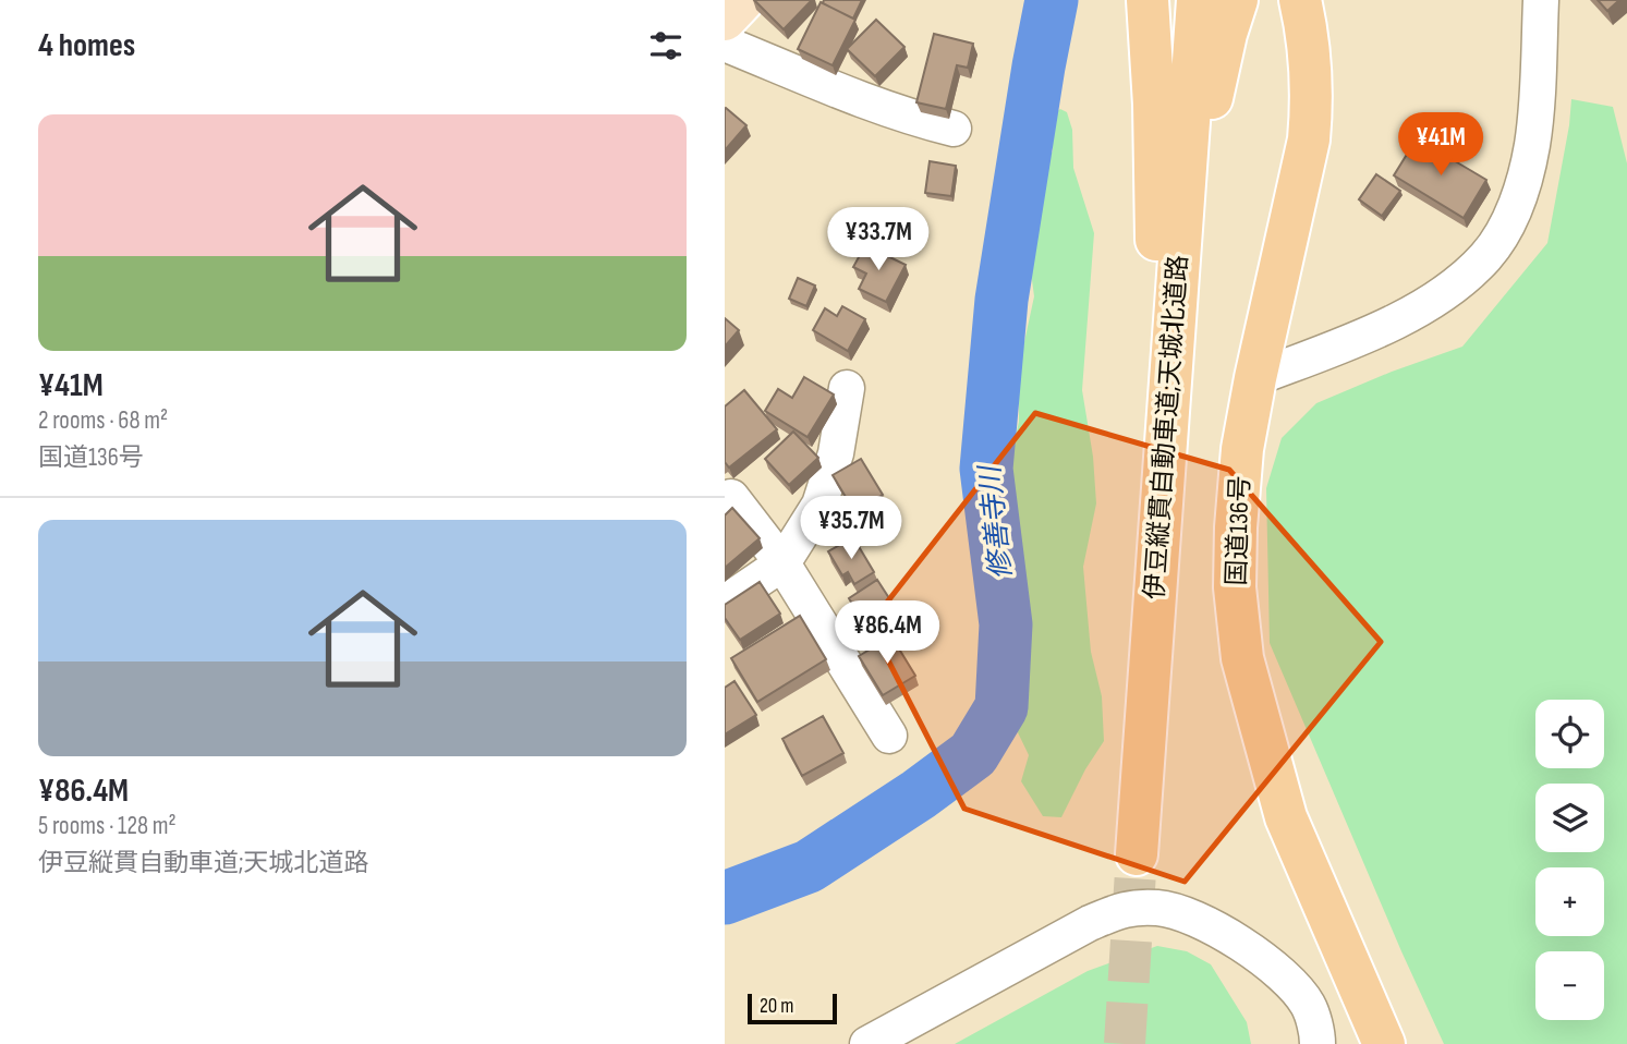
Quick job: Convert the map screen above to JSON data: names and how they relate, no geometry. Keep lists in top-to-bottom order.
{
  "streets": {
    "highway": ["伊豆縦貫自動車道;天城北道路", "国道136号"]
  },
  "water": ["修善寺川"],
  "scale_bar": "20 m",
  "page": {
    "heading": "4 homes",
    "list": [
      {
        "name": "¥41M",
        "note": "2 rooms · 68 m² · 国道136号"
      },
      {
        "name": "¥86.4M",
        "note": "5 rooms · 128 m² · 伊豆縦貫自動車道;天城北道路"
      }
    ],
    "price": [
      "¥41M",
      "¥33.7M",
      "¥35.7M",
      "¥86.4M"
    ],
    "map_buttons": ["+", "−"],
    "scale": "20 m"
  }
}
